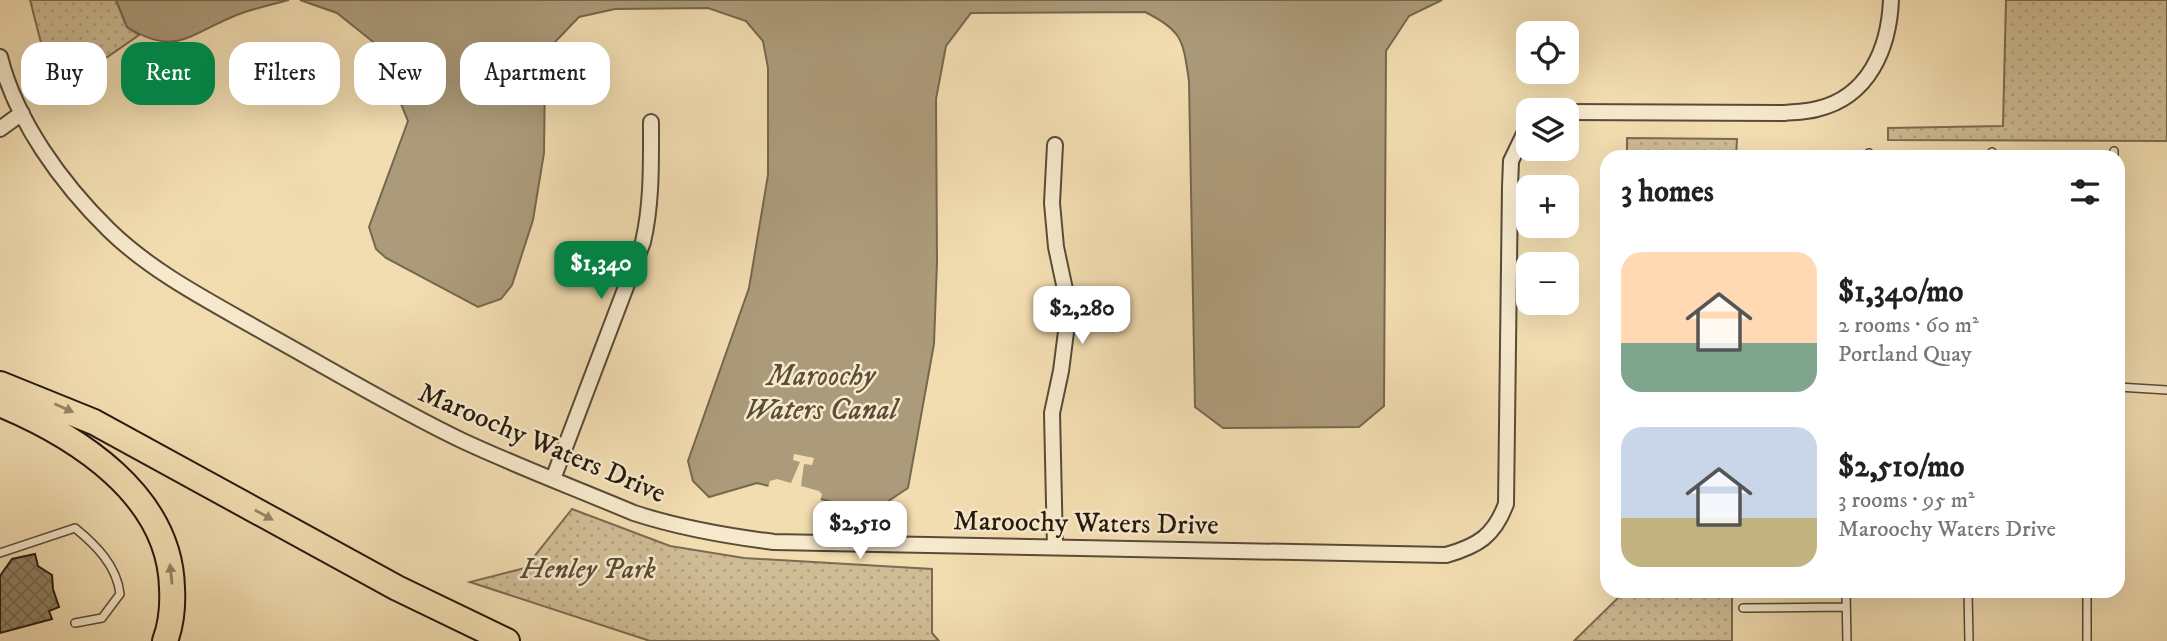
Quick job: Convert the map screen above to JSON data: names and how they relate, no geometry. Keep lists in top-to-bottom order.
{
  "streets": {
    "street": ["Maroochy Waters Drive"]
  },
  "water": ["Maroochy Waters Canal"],
  "parks": ["Henley Park"],
  "page": {
    "map_buttons": ["+", "−"],
    "chip": [
      "Buy",
      "Rent",
      "Filters",
      "New",
      "Apartment"
    ],
    "heading": "3 homes",
    "list": [
      {
        "name": "$1,340/mo",
        "note": "2 rooms · 60 m² · Portland Quay"
      },
      {
        "name": "$2,510/mo",
        "note": "3 rooms · 95 m² · Maroochy Waters Drive"
      }
    ],
    "price": ["$1,340", "$2,280", "$2,510"]
  }
}
